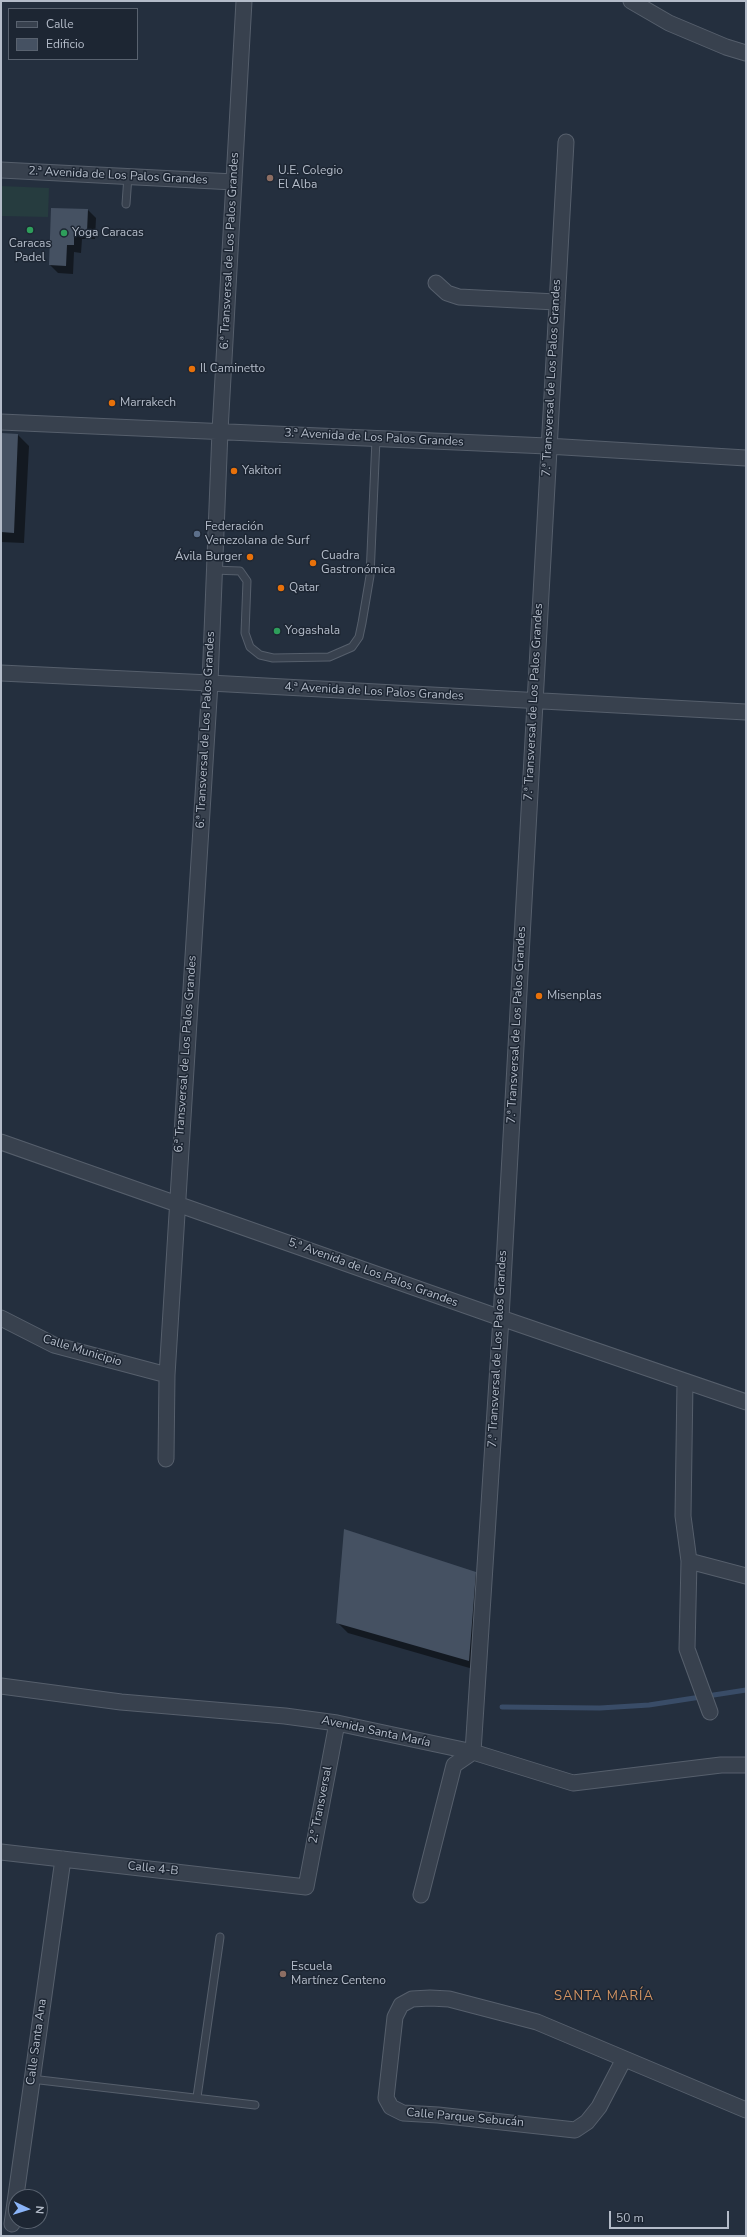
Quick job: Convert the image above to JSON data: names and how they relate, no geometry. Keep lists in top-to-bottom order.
{
  "streets": {
    "street": [
      "2.ª Avenida de Los Palos Grandes",
      "6.ª Transversal de Los Palos Grandes",
      "7.ª Transversal de Los Palos Grandes",
      "3.ª Avenida de Los Palos Grandes",
      "4.ª Avenida de Los Palos Grandes",
      "5.ª Avenida de Los Palos Grandes",
      "Calle Municipio",
      "Avenida Santa María",
      "2.° Transversal",
      "Calle 4-B",
      "Calle Santa Ana",
      "Calle Parque Sebucán"
    ]
  },
  "crossings": [
    ["2.ª Avenida de Los Palos Grandes", "6.ª Transversal de Los Palos Grandes"],
    ["6.ª Transversal de Los Palos Grandes", "3.ª Avenida de Los Palos Grandes"],
    ["6.ª Transversal de Los Palos Grandes", "4.ª Avenida de Los Palos Grandes"],
    ["6.ª Transversal de Los Palos Grandes", "5.ª Avenida de Los Palos Grandes"],
    ["6.ª Transversal de Los Palos Grandes", "Calle Municipio"],
    ["7.ª Transversal de Los Palos Grandes", "3.ª Avenida de Los Palos Grandes"],
    ["7.ª Transversal de Los Palos Grandes", "4.ª Avenida de Los Palos Grandes"],
    ["7.ª Transversal de Los Palos Grandes", "5.ª Avenida de Los Palos Grandes"],
    ["7.ª Transversal de Los Palos Grandes", "Avenida Santa María"],
    ["Avenida Santa María", "2.° Transversal"],
    ["2.° Transversal", "Calle 4-B"],
    ["Calle 4-B", "Calle Santa Ana"]
  ],
  "districts": ["SANTA MARÍA"],
  "places": [
    "U.E. Colegio El Alba",
    "Caracas Padel",
    "Yoga Caracas",
    "Il Caminetto",
    "Marrakech",
    "Yakitori",
    "Federación Venezolana de Surf",
    "Ávila Burger",
    "Cuadra Gastronómica",
    "Qatar",
    "Yogashala",
    "Misenplas",
    "Escuela Martínez Centeno"
  ],
  "legend": ["Calle", "Edificio"],
  "scale_bar": "50 m",
  "north": "right"
}
